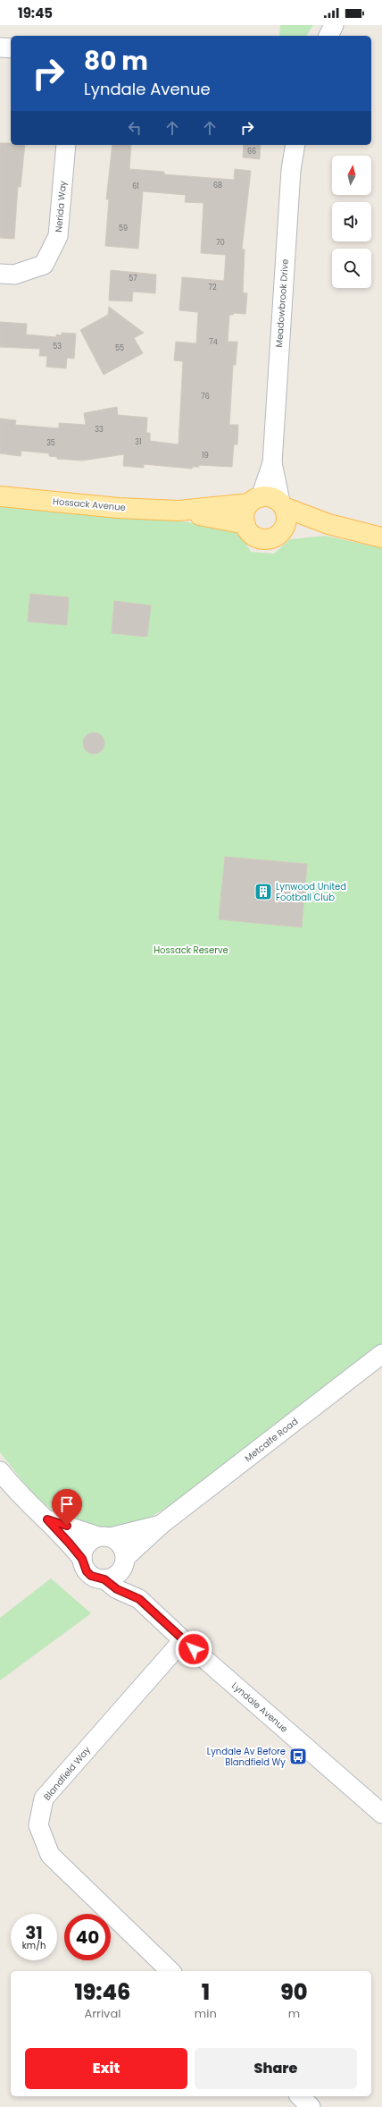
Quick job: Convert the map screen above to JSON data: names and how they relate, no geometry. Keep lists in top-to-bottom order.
{
  "streets": {
    "main road": ["Hossack Avenue"],
    "street": [
      "Nerida Way",
      "Meadowbrook Drive",
      "Metcalfe Road",
      "Lyndale Avenue",
      "Blandfield Way"
    ]
  },
  "crossings": [
    ["Meadowbrook Drive", "Hossack Avenue"],
    ["Metcalfe Road", "Lyndale Avenue"],
    ["Lyndale Avenue", "Blandfield Way"]
  ],
  "parks": ["Hossack Reserve"],
  "places": {
    "building": ["Lynwood United Football Club"],
    "bus stop": ["Lyndale Av Before Blandfield Wy"]
  },
  "house_numbers": [
    "66",
    "68",
    "61",
    "59",
    "70",
    "57",
    "72",
    "74",
    "53",
    "55",
    "76",
    "33",
    "31",
    "35",
    "19"
  ],
  "north": "top",
  "page": {
    "status": "19:45",
    "turn": ["80 m", "Lyndale Avenue"],
    "speed": "31 km/h",
    "limit": "40",
    "eta": [
      "19:46",
      "Arrival",
      "1",
      "min",
      "90",
      "m"
    ],
    "buttons": ["Exit", "Share"]
  }
}
